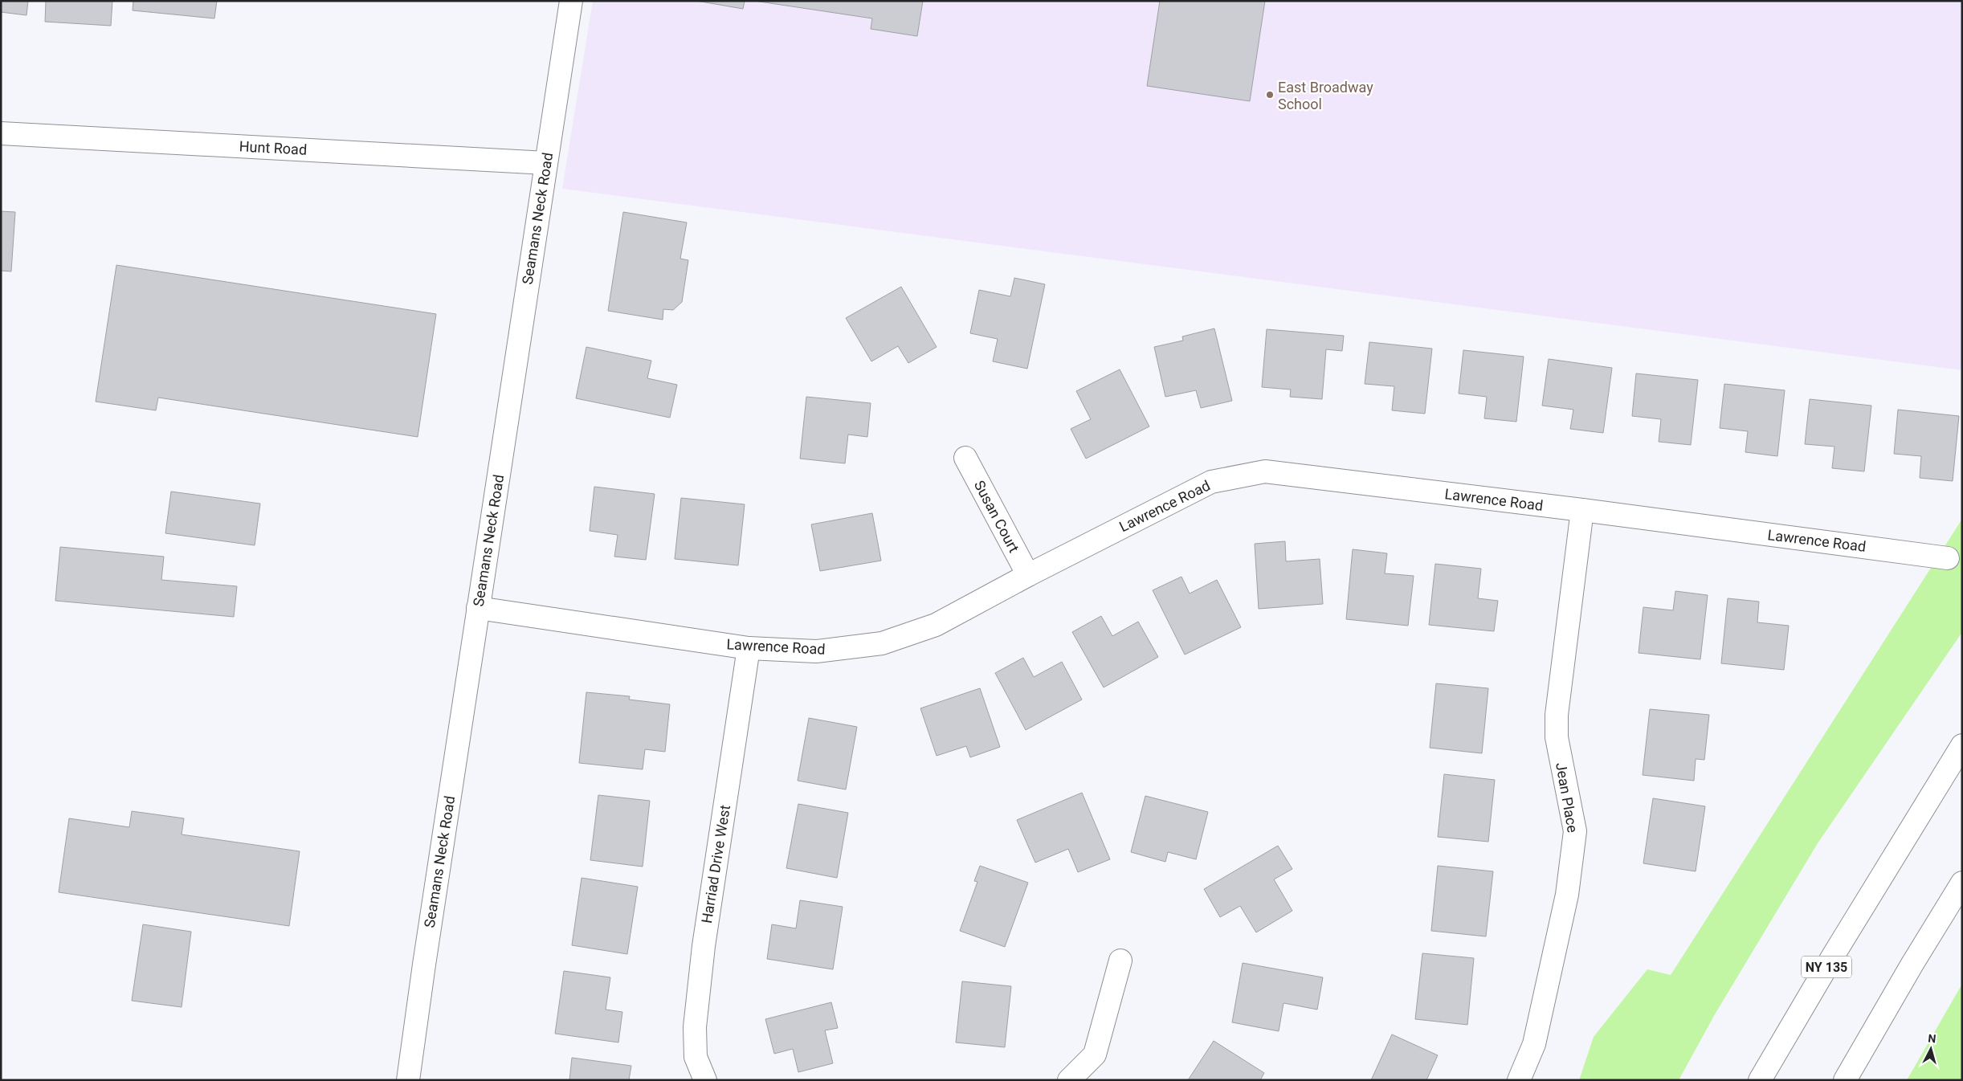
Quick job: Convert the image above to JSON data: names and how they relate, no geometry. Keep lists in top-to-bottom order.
{
  "streets": {
    "main road": [
      "Hunt Road",
      "Seamans Neck Road",
      "Lawrence Road",
      "Susan Court",
      "Jean Place",
      "Harriad Drive West",
      "NY 135"
    ]
  },
  "crossings": [
    ["Hunt Road", "Seamans Neck Road"],
    ["Seamans Neck Road", "Lawrence Road"],
    ["Lawrence Road", "Susan Court"],
    ["Lawrence Road", "Jean Place"],
    ["Lawrence Road", "Harriad Drive West"]
  ],
  "places": ["East Broadway School"],
  "north": "top"
}
